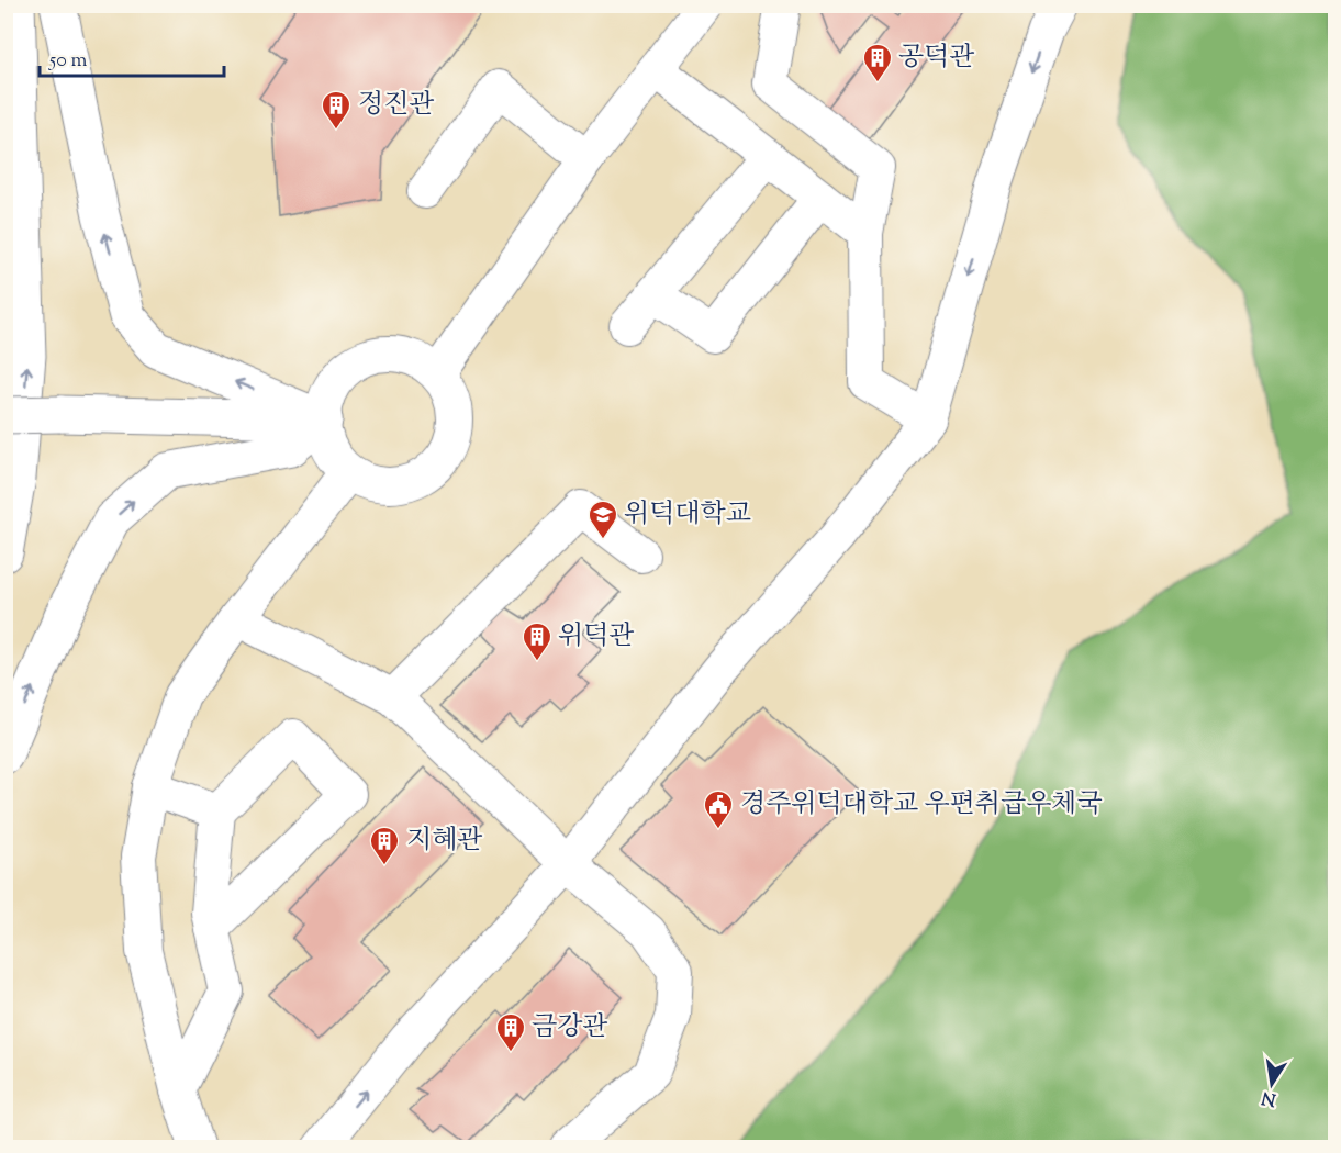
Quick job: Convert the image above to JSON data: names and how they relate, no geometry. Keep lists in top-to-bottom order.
{
  "places": {
    "building": [
      "공덕관",
      "정진관",
      "위덕관",
      "지혜관",
      "금강관"
    ],
    "school or university": ["위덕대학교"],
    "public building": ["경주위덕대학교 우편취급우체국"]
  },
  "scale_bar": "50 m",
  "north": "bottom"
}
